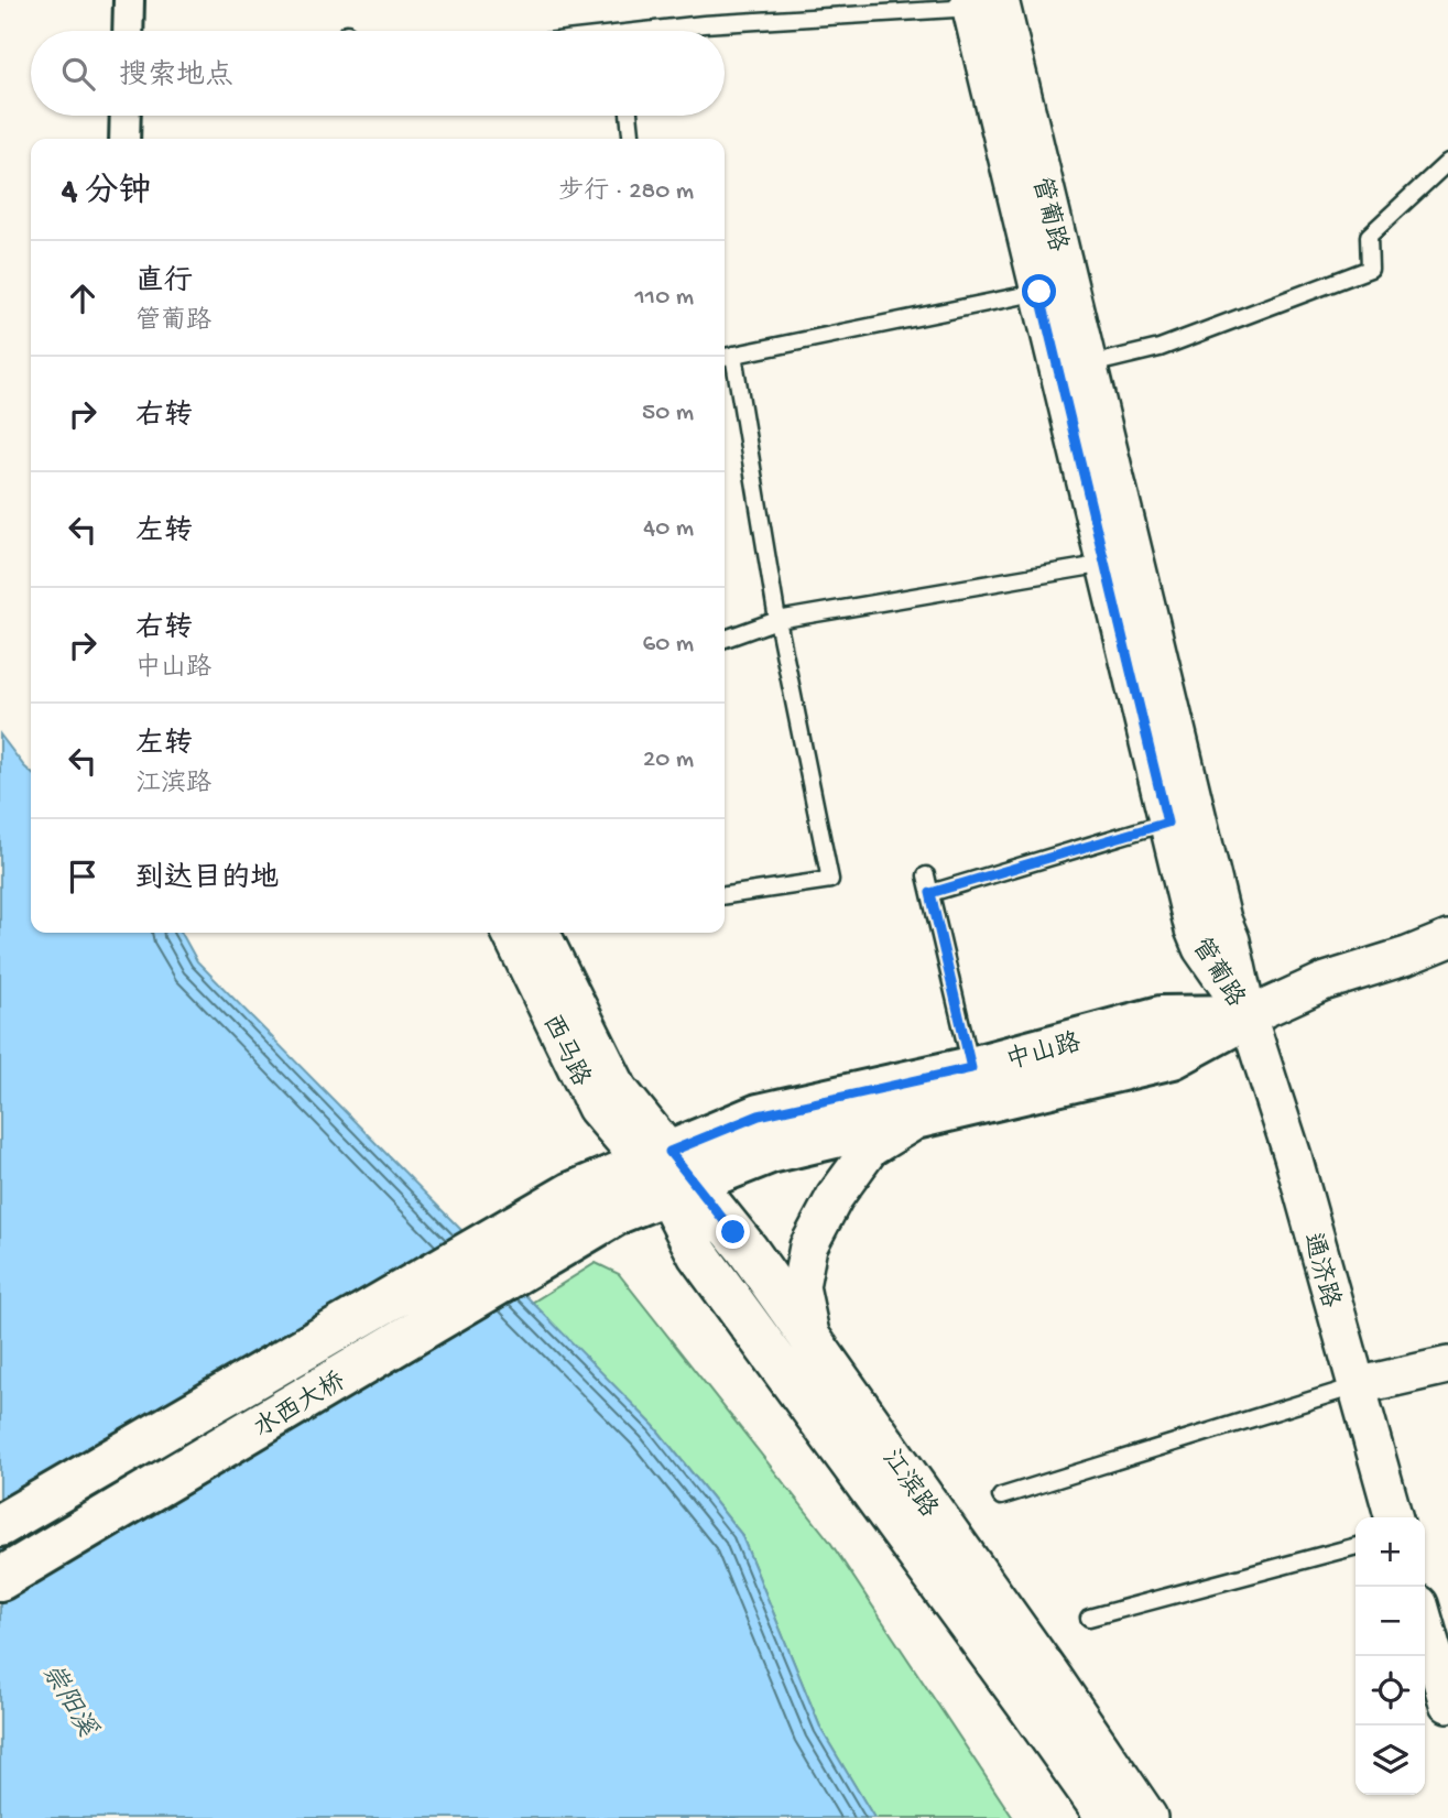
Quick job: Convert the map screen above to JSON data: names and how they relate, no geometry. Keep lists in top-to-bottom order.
{
  "streets": {
    "main road": ["中山路", "水西大桥", "江滨路"],
    "street": ["管葡路", "西马路", "通济路"]
  },
  "crossings": [
    ["管葡路", "中山路"],
    ["管葡路", "通济路"],
    ["西马路", "中山路"],
    ["西马路", "江滨路"],
    ["中山路", "通济路"],
    ["中山路", "水西大桥"],
    ["中山路", "江滨路"]
  ],
  "water": ["崇阳溪"],
  "page": {
    "search": "搜索地点",
    "heading": ["4 分钟", "步行 · 280 m"],
    "list": [
      ["直行", "管葡路", "110 m"],
      ["右转", "50 m"],
      ["左转", "40 m"],
      ["右转", "中山路", "60 m"],
      ["左转", "江滨路", "20 m"],
      "到达目的地"
    ],
    "map_buttons": ["+", "−"]
  }
}
